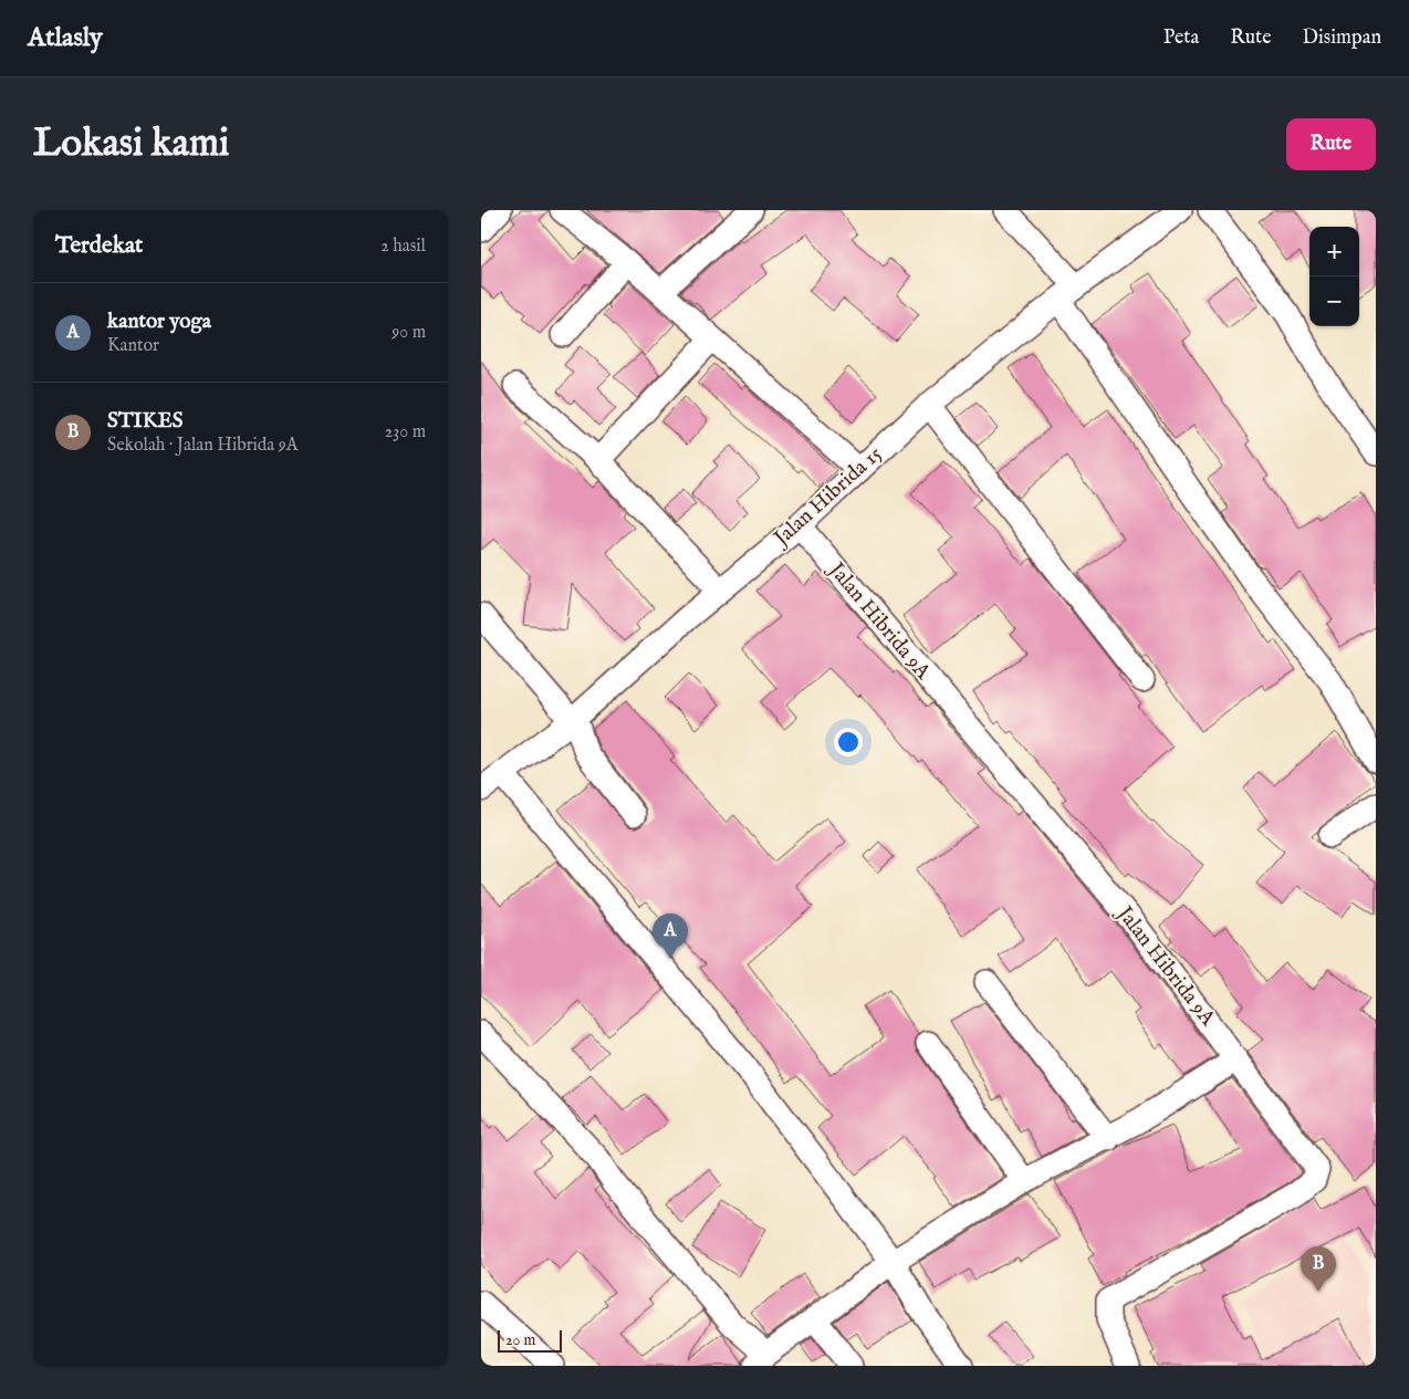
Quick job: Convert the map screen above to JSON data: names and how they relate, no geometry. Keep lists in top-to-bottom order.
{
  "streets": {
    "street": ["Jalan Hibrida 15", "Jalan Hibrida 9A"]
  },
  "crossings": [
    ["Jalan Hibrida 15", "Jalan Hibrida 9A"]
  ],
  "scale_bar": "20 m",
  "page": {
    "header": "Atlasly",
    "nav": ["Peta", "Rute", "Disimpan"],
    "buttons": "Rute",
    "title": "Lokasi kami",
    "heading": ["Terdekat", "2 hasil"],
    "map_buttons": ["+", "−"],
    "list": [
      {
        "mark": "A",
        "name": "kantor yoga",
        "note": "Kantor",
        "value": "90 m"
      },
      {
        "mark": "B",
        "name": "STIKES",
        "note": "Sekolah · Jalan Hibrida 9A",
        "value": "230 m"
      }
    ],
    "pins": ["A", "B"],
    "scale": "20 m"
  }
}
